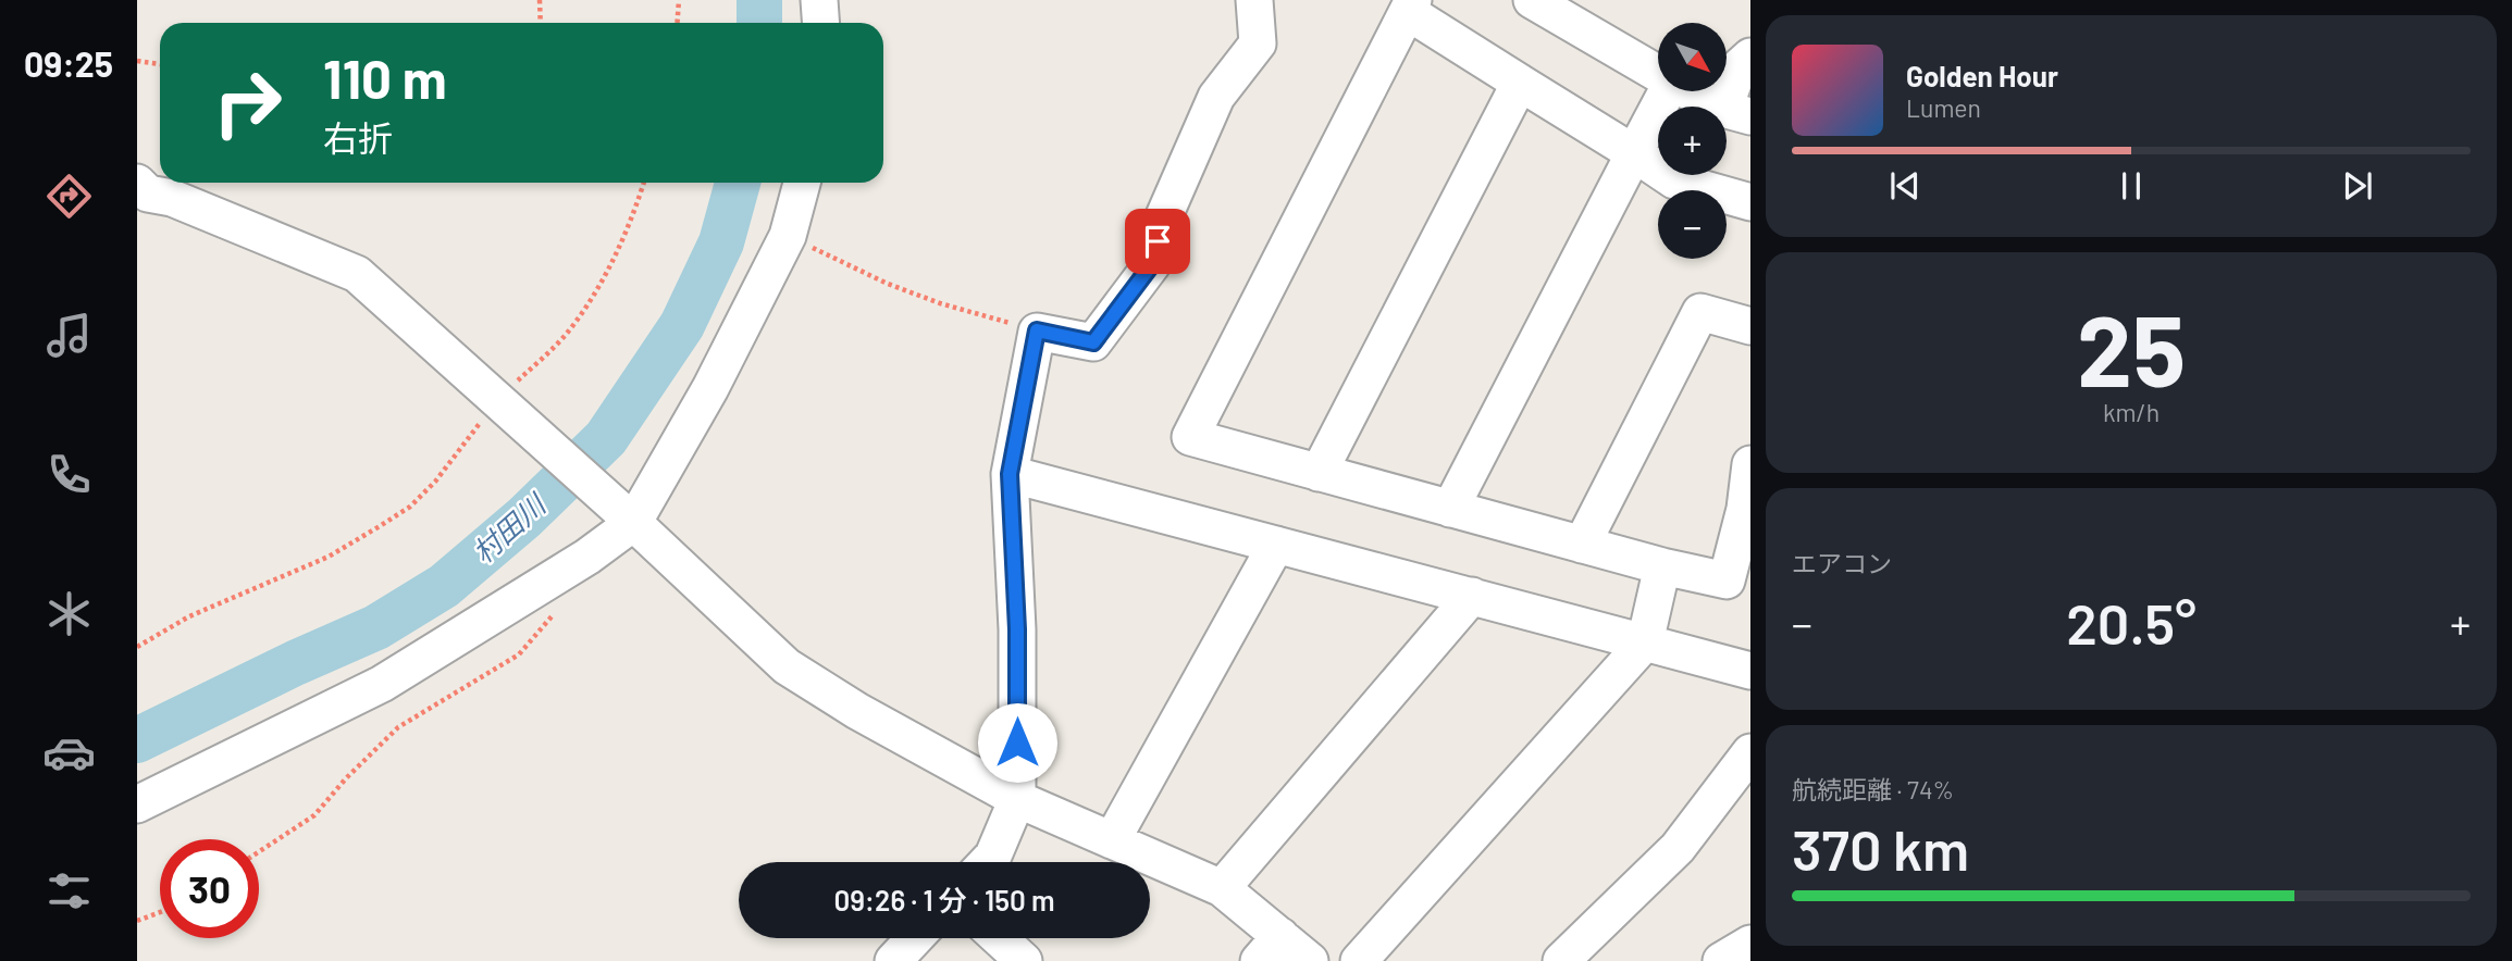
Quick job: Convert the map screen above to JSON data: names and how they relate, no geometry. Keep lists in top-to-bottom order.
{
  "water": ["村田川"],
  "north": "bottom right",
  "page": {
    "tabs": "09:25",
    "map_buttons": ["+", "−"],
    "turn": ["110 m", "右折"],
    "song": ["Golden Hour", "Lumen"],
    "tile": [
      ["25", "km/h"],
      "エアコン",
      ["航続距離 · 74%", "370 km"]
    ],
    "heat": ["−", "20.5°", "+"],
    "limit": "30",
    "trip": "09:26 · 1 分 · 150 m"
  }
}
